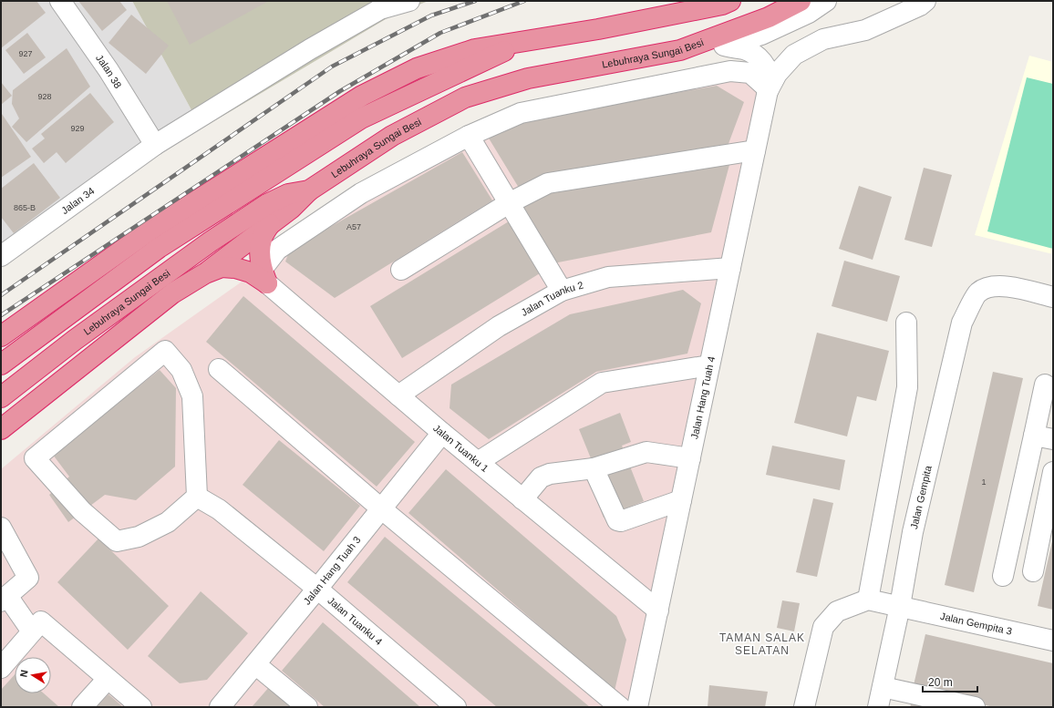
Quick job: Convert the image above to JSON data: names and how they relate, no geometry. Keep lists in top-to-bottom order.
{
  "streets": {
    "highway": ["Lebuhraya Sungai Besi"],
    "street": [
      "Jalan 38",
      "Jalan 34",
      "Jalan Tuanku 2",
      "Jalan Hang Tuah 4",
      "Jalan Tuanku 1",
      "Jalan Gempita",
      "Jalan Hang Tuah 3",
      "Jalan Tuanku 4",
      "Jalan Gempita 3"
    ]
  },
  "crossings": [
    ["Jalan 38", "Jalan 34"],
    ["Jalan Tuanku 2", "Jalan Hang Tuah 4"],
    ["Jalan Tuanku 2", "Jalan Tuanku 1"],
    ["Jalan Hang Tuah 4", "Jalan Tuanku 1"],
    ["Jalan Tuanku 1", "Jalan Hang Tuah 3"],
    ["Jalan Gempita", "Jalan Gempita 3"],
    ["Jalan Hang Tuah 3", "Jalan Tuanku 4"]
  ],
  "districts": ["TAMAN SALAK SELATAN"],
  "house_numbers": [
    "927",
    "928",
    "929",
    "865-B",
    "A57",
    "1"
  ],
  "scale_bar": "20 m",
  "north": "left"
}
